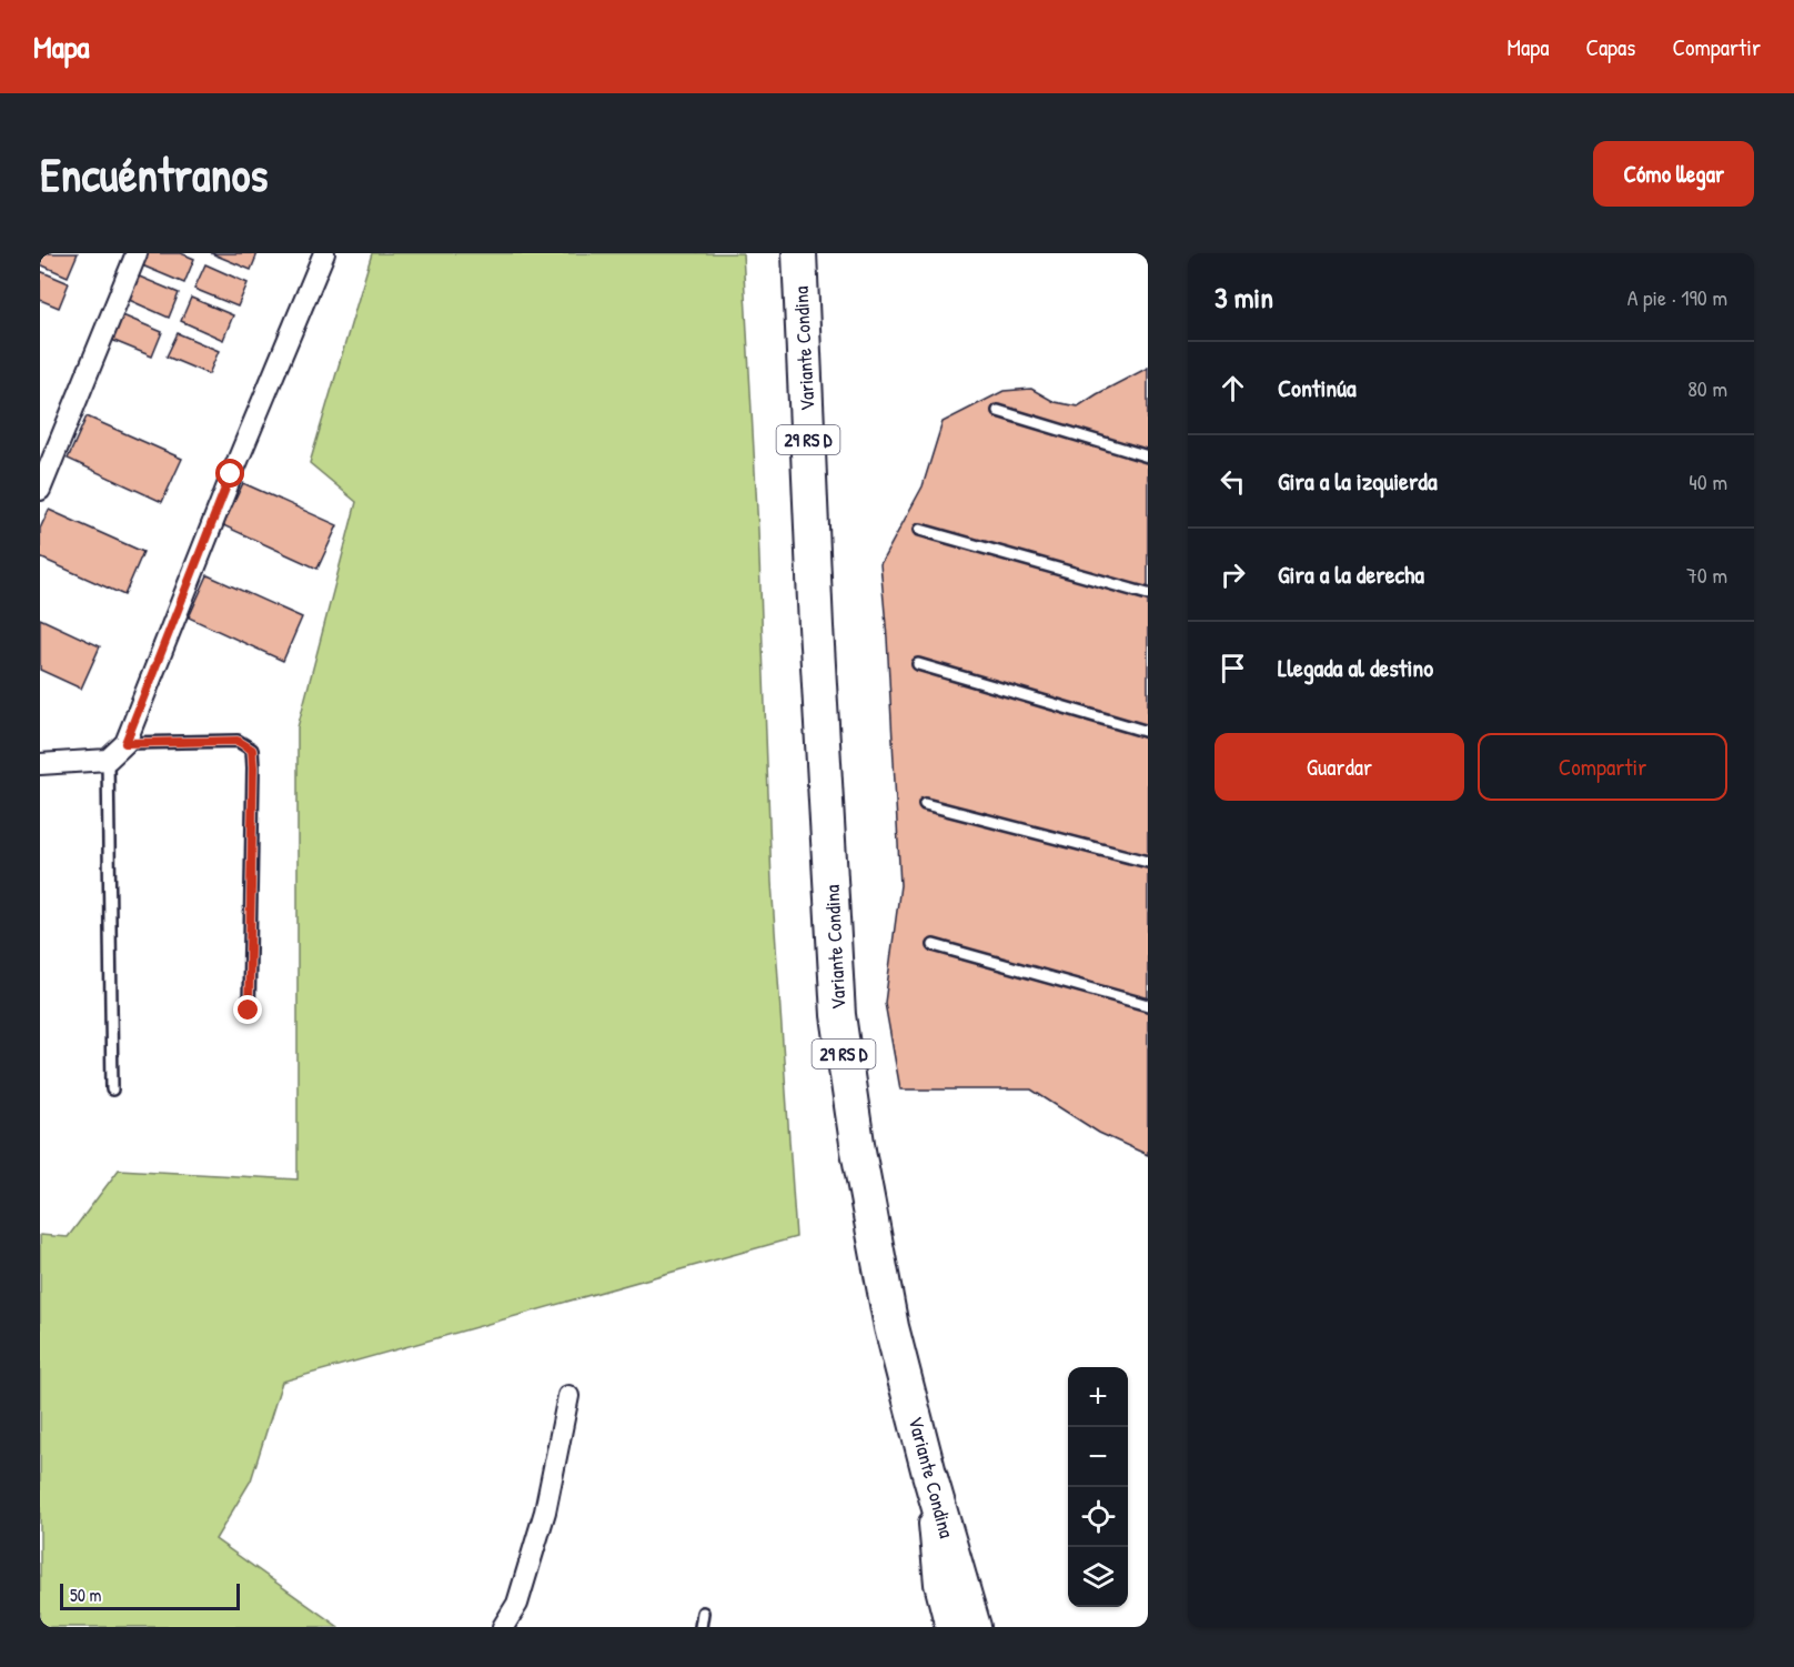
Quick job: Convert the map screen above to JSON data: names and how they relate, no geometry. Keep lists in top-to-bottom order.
{
  "streets": {
    "highway": ["Variante Condina", "29 RS D"]
  },
  "scale_bar": "50 m",
  "page": {
    "header": "Mapa",
    "nav": ["Mapa", "Capas", "Compartir"],
    "buttons": [
      "Cómo llegar",
      ["Guardar", "Compartir"]
    ],
    "title": "Encuéntranos",
    "heading": ["3 min", "A pie · 190 m"],
    "list": [
      ["Continúa", "80 m"],
      ["Gira a la izquierda", "40 m"],
      ["Gira a la derecha", "70 m"],
      "Llegada al destino"
    ],
    "map_buttons": ["+", "−"],
    "scale": "50 m"
  }
}
